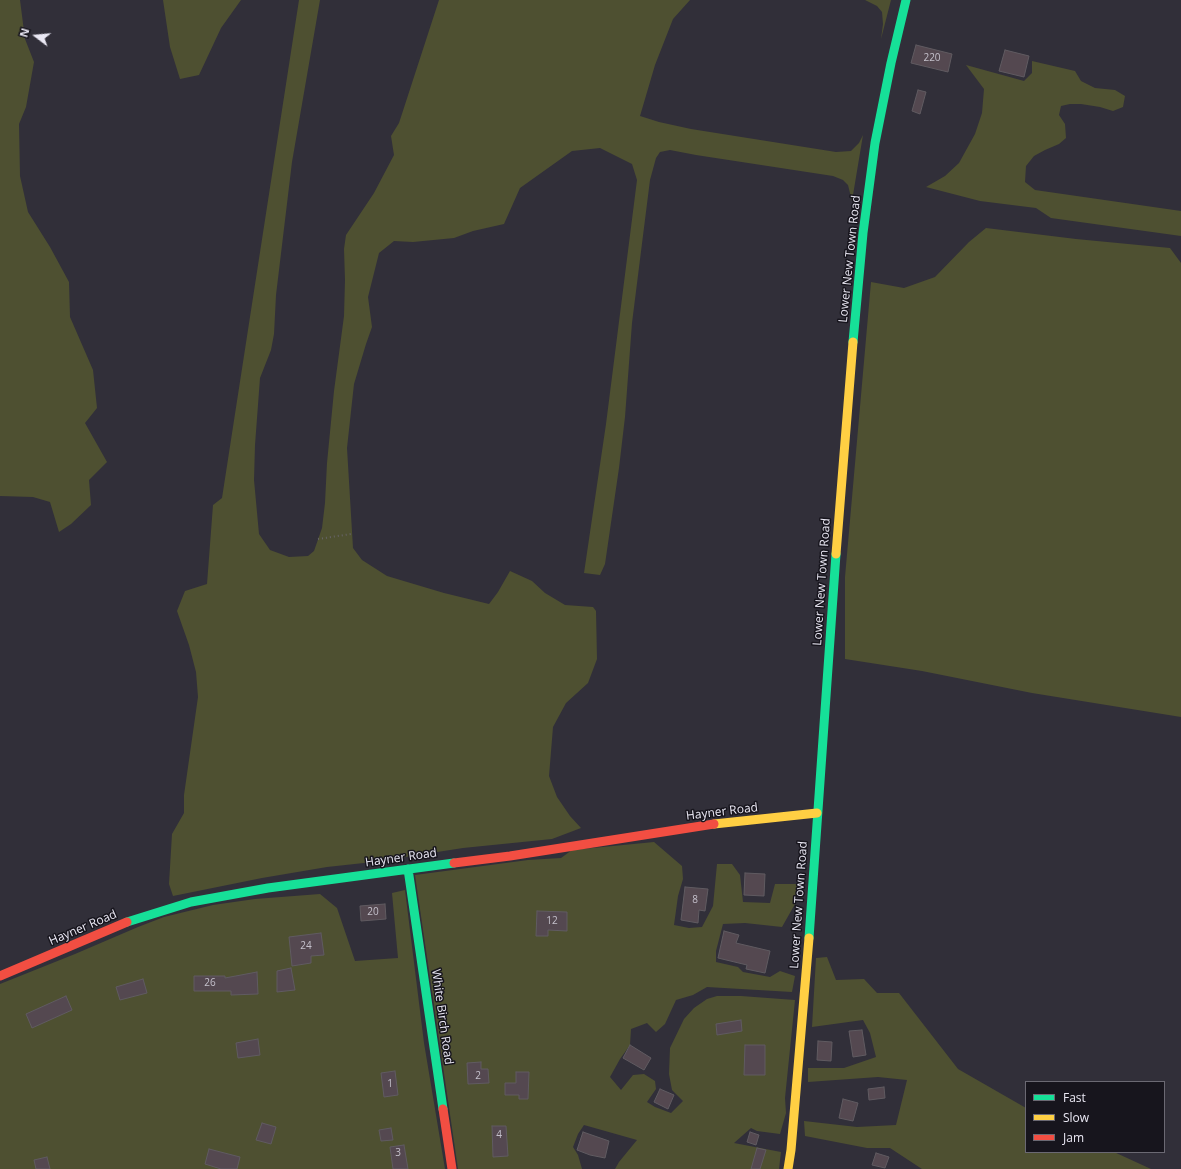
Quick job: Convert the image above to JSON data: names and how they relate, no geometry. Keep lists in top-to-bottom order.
{
  "streets": {
    "street": ["Lower New Town Road", "Hayner Road", "White Birch Road"]
  },
  "crossings": [
    ["Lower New Town Road", "Hayner Road"],
    ["Hayner Road", "White Birch Road"]
  ],
  "house_numbers": [
    "220",
    "8",
    "20",
    "12",
    "24",
    "26",
    "2",
    "1",
    "4",
    "3"
  ],
  "legend": ["Fast", "Slow", "Jam"],
  "north": "left"
}
